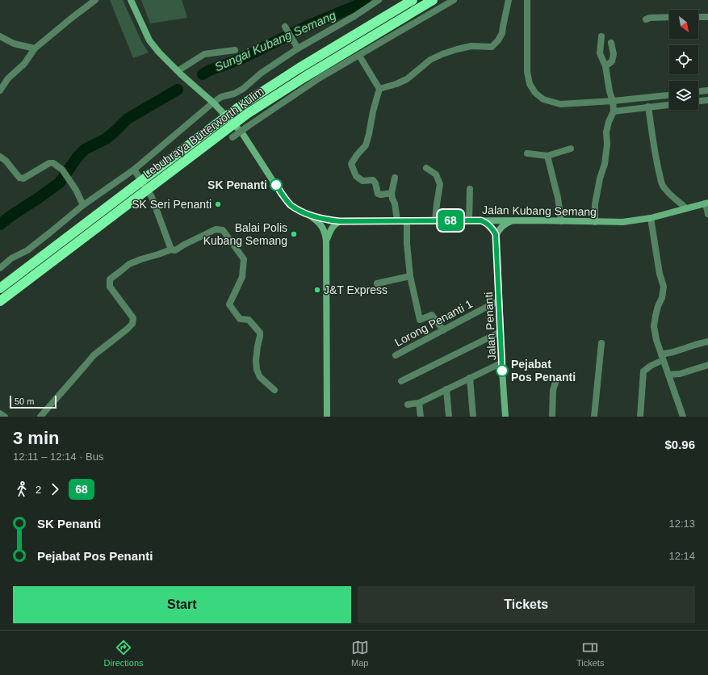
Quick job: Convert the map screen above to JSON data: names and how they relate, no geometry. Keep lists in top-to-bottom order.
{
  "streets": {
    "highway": ["Lebuhraya Butterworth Kulim"],
    "main road": ["Jalan Kubang Semang", "Jalan Penanti"],
    "street": ["Lorong Penanti 1"]
  },
  "crossings": [
    ["Lorong Penanti 1", "Jalan Penanti"]
  ],
  "water": ["Sungai Kubang Semang"],
  "places": [
    "SK Penanti",
    "SK Seri Penanti",
    "Balai Polis Kubang Semang",
    "J&T Express",
    "Pejabat Pos Penanti"
  ],
  "lines": ["bus line 68"],
  "scale_bar": "50 m",
  "north": "bottom right",
  "page": {
    "on_map": "68",
    "scale": "50 m",
    "heading": ["3 min", "12:11 – 12:14 · Bus", "$0.96"],
    "legs": ["2", "68"],
    "list": [
      {
        "name": "SK Penanti",
        "value": "12:13"
      },
      {
        "name": "Pejabat Pos Penanti",
        "value": "12:14"
      }
    ],
    "buttons": ["Start", "Tickets"],
    "tabs": ["Directions", "Map", "Tickets"]
  }
}
